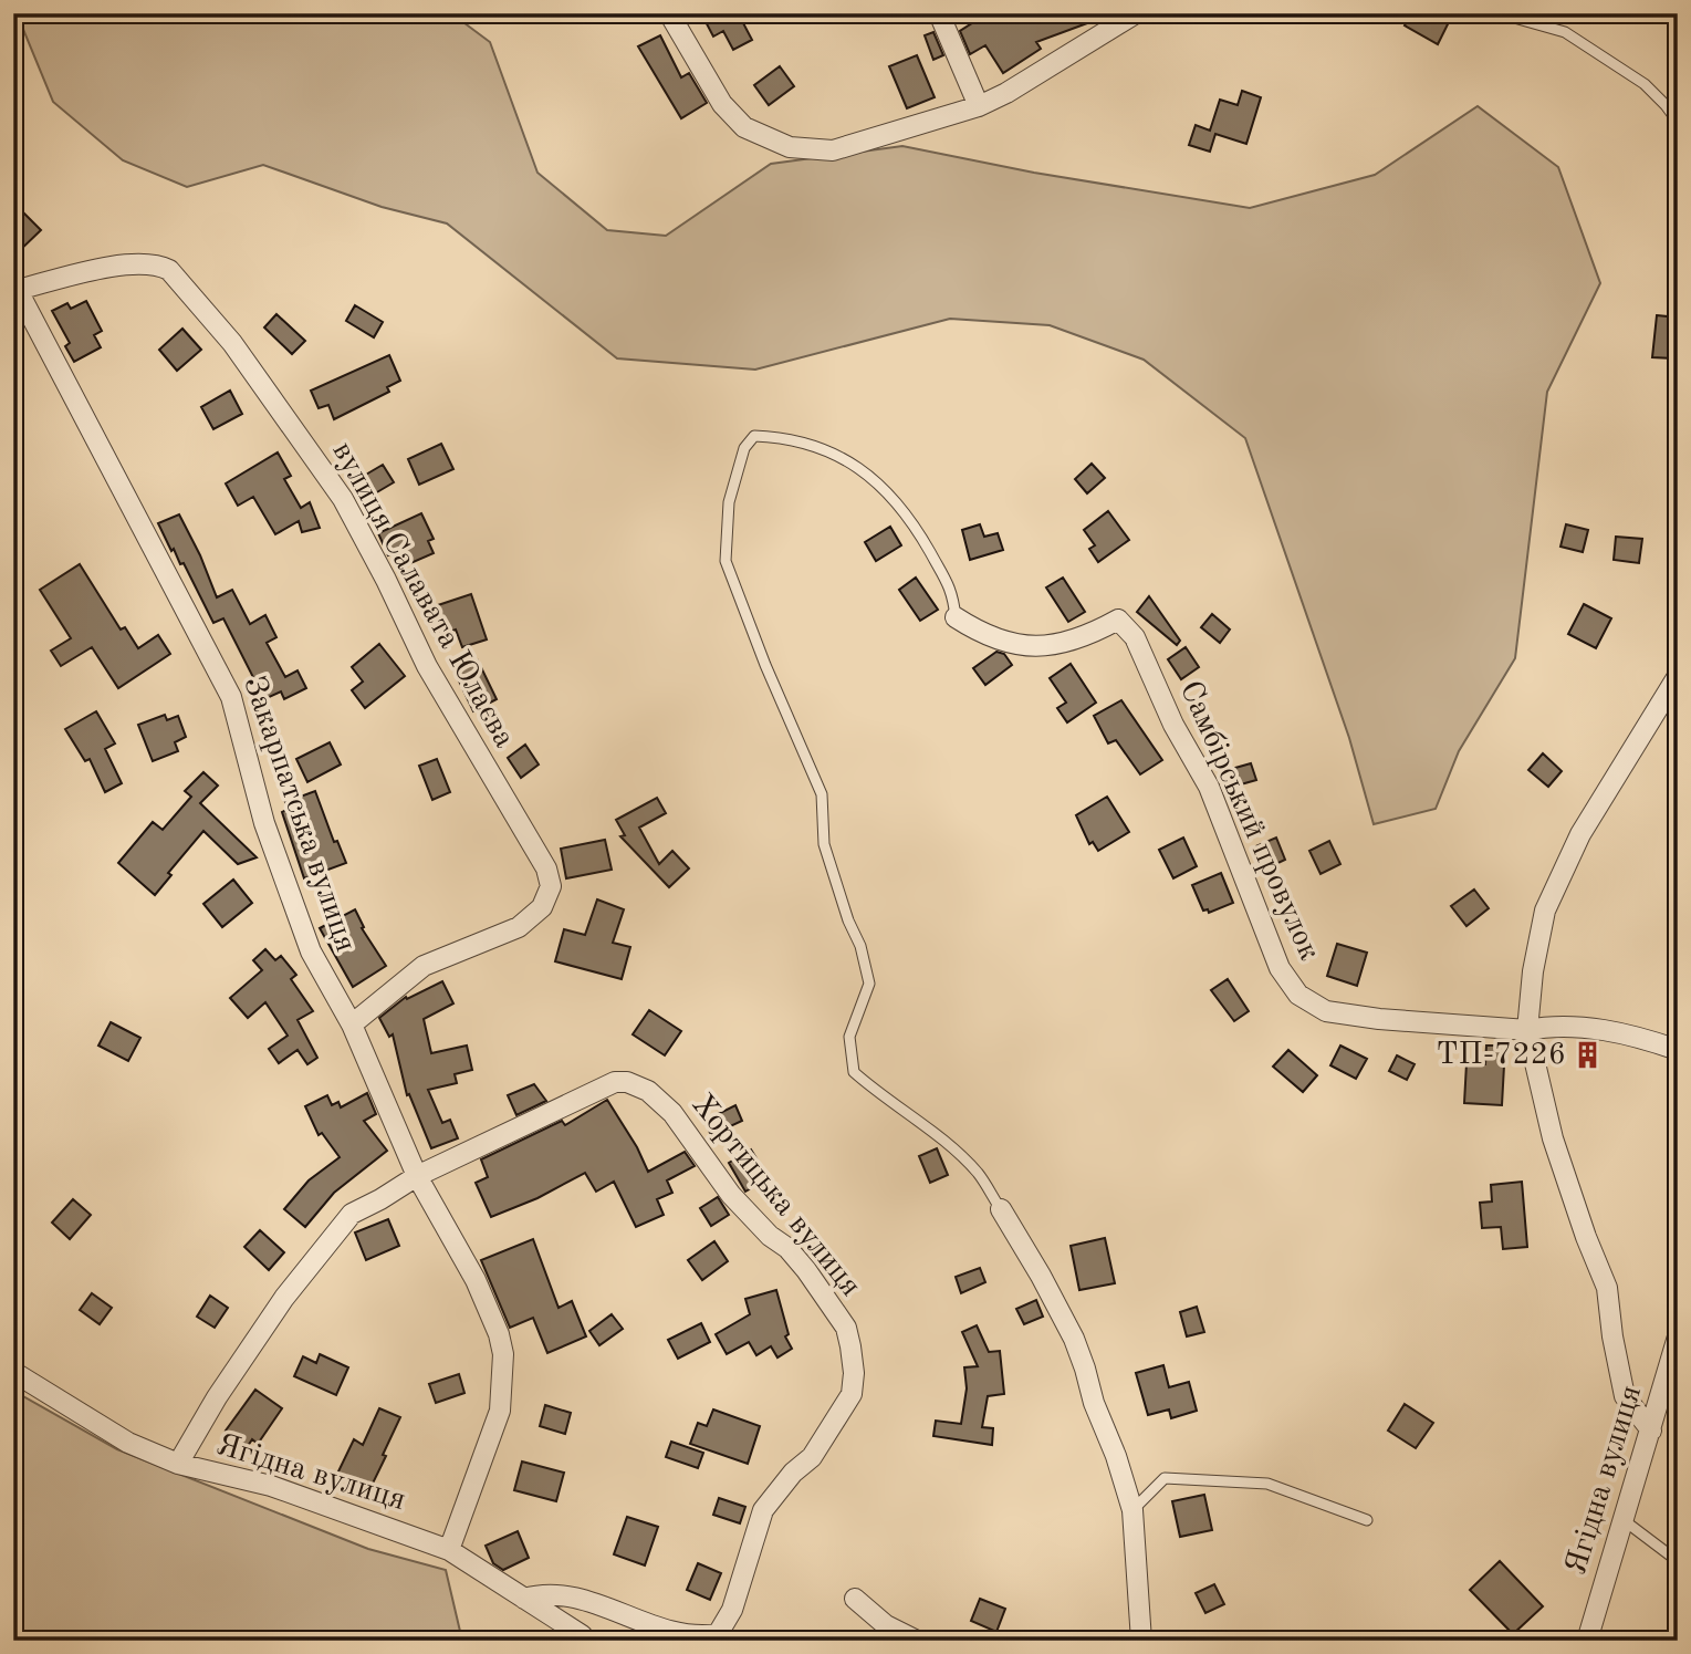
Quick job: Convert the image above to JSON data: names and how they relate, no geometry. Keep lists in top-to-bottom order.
{
  "streets": {
    "street": [
      "вулиця Салавата Юлаєва",
      "Закарпатська вулиця",
      "Самбірський провулок",
      "Хортицька вулиця",
      "Ягідна вулиця"
    ]
  },
  "crossings": [
    ["вулиця Салавата Юлаєва", "Закарпатська вулиця"],
    ["Закарпатська вулиця", "Хортицька вулиця"],
    ["Закарпатська вулиця", "Ягідна вулиця"],
    ["Хортицька вулиця", "Ягідна вулиця"]
  ],
  "places": {
    "building": ["ТП-7226"]
  }
}
